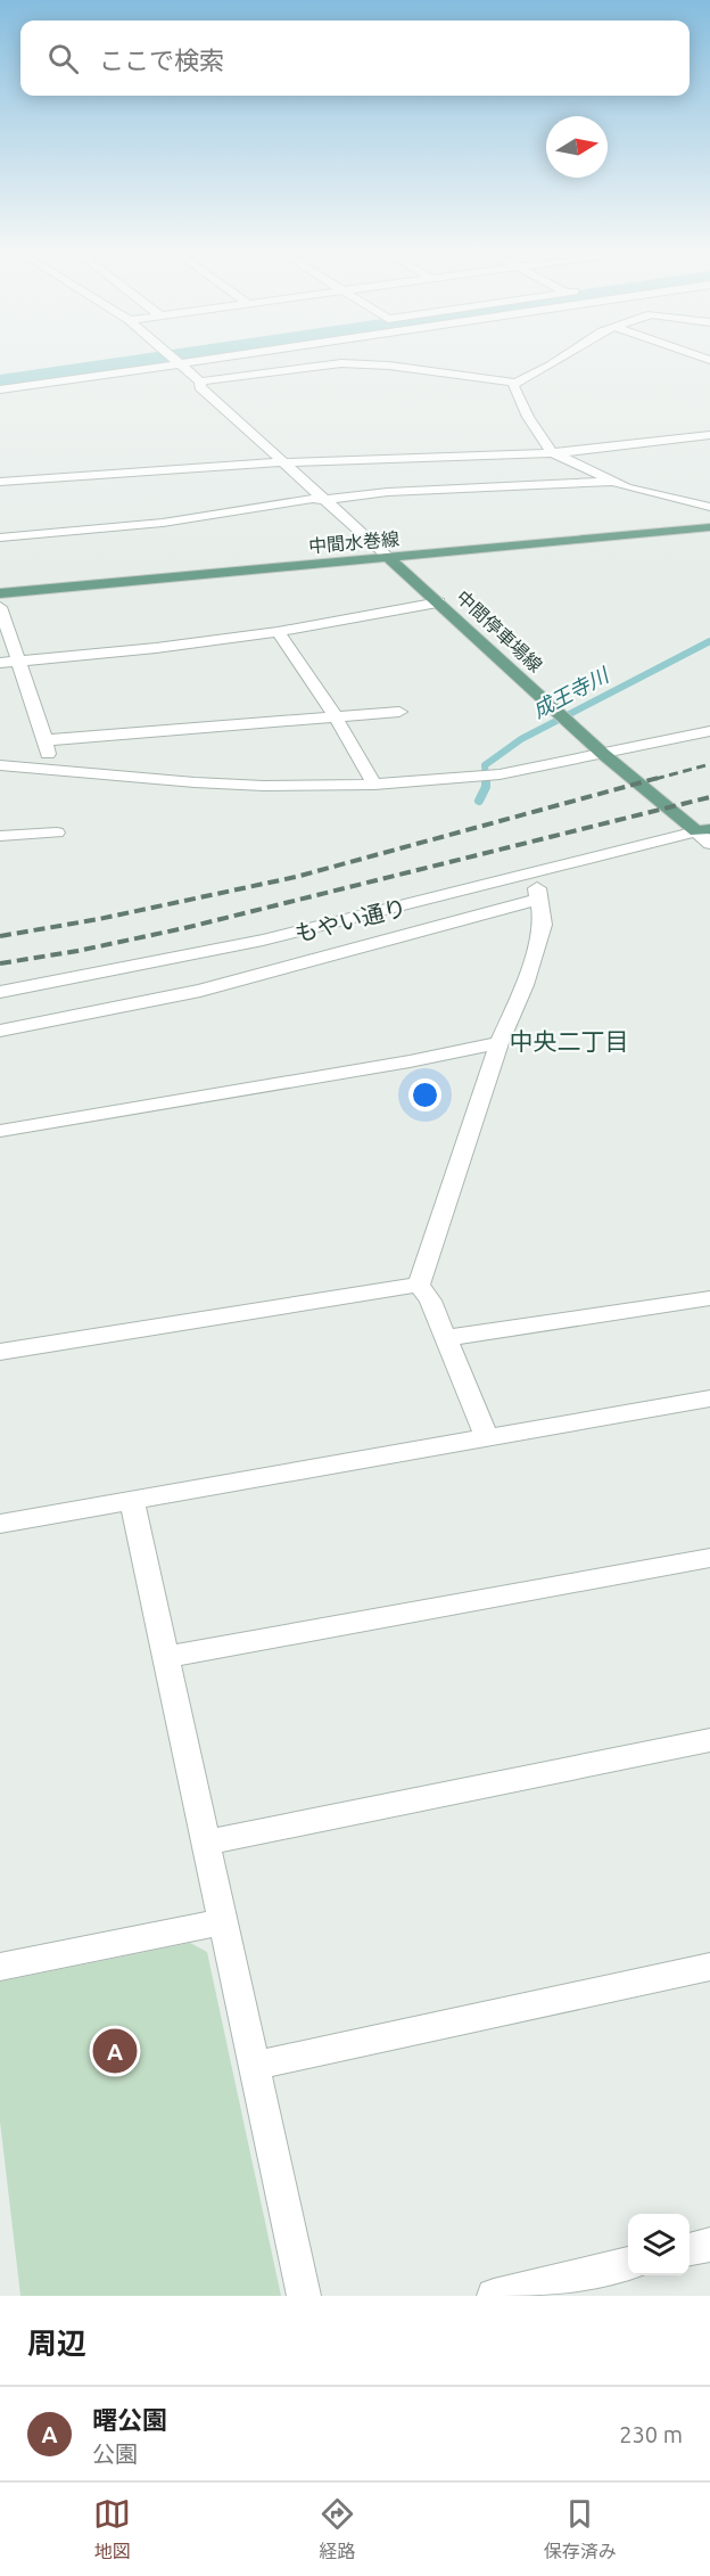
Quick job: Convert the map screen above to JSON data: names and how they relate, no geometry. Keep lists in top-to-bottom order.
{
  "streets": {
    "main road": ["中間水巻線", "中間停車場線"],
    "street": ["もやい通り"]
  },
  "crossings": [
    ["中間水巻線", "中間停車場線"],
    ["中間停車場線", "もやい通り"]
  ],
  "districts": ["中央二丁目"],
  "water": ["成王寺川"],
  "north": "right",
  "page": {
    "search": "ここで検索",
    "pins": "A",
    "heading": "周辺",
    "list": [
      {
        "mark": "A",
        "name": "曙公園",
        "note": "公園",
        "value": "230 m"
      }
    ],
    "nav": ["地図", "経路", "保存済み"]
  }
}
